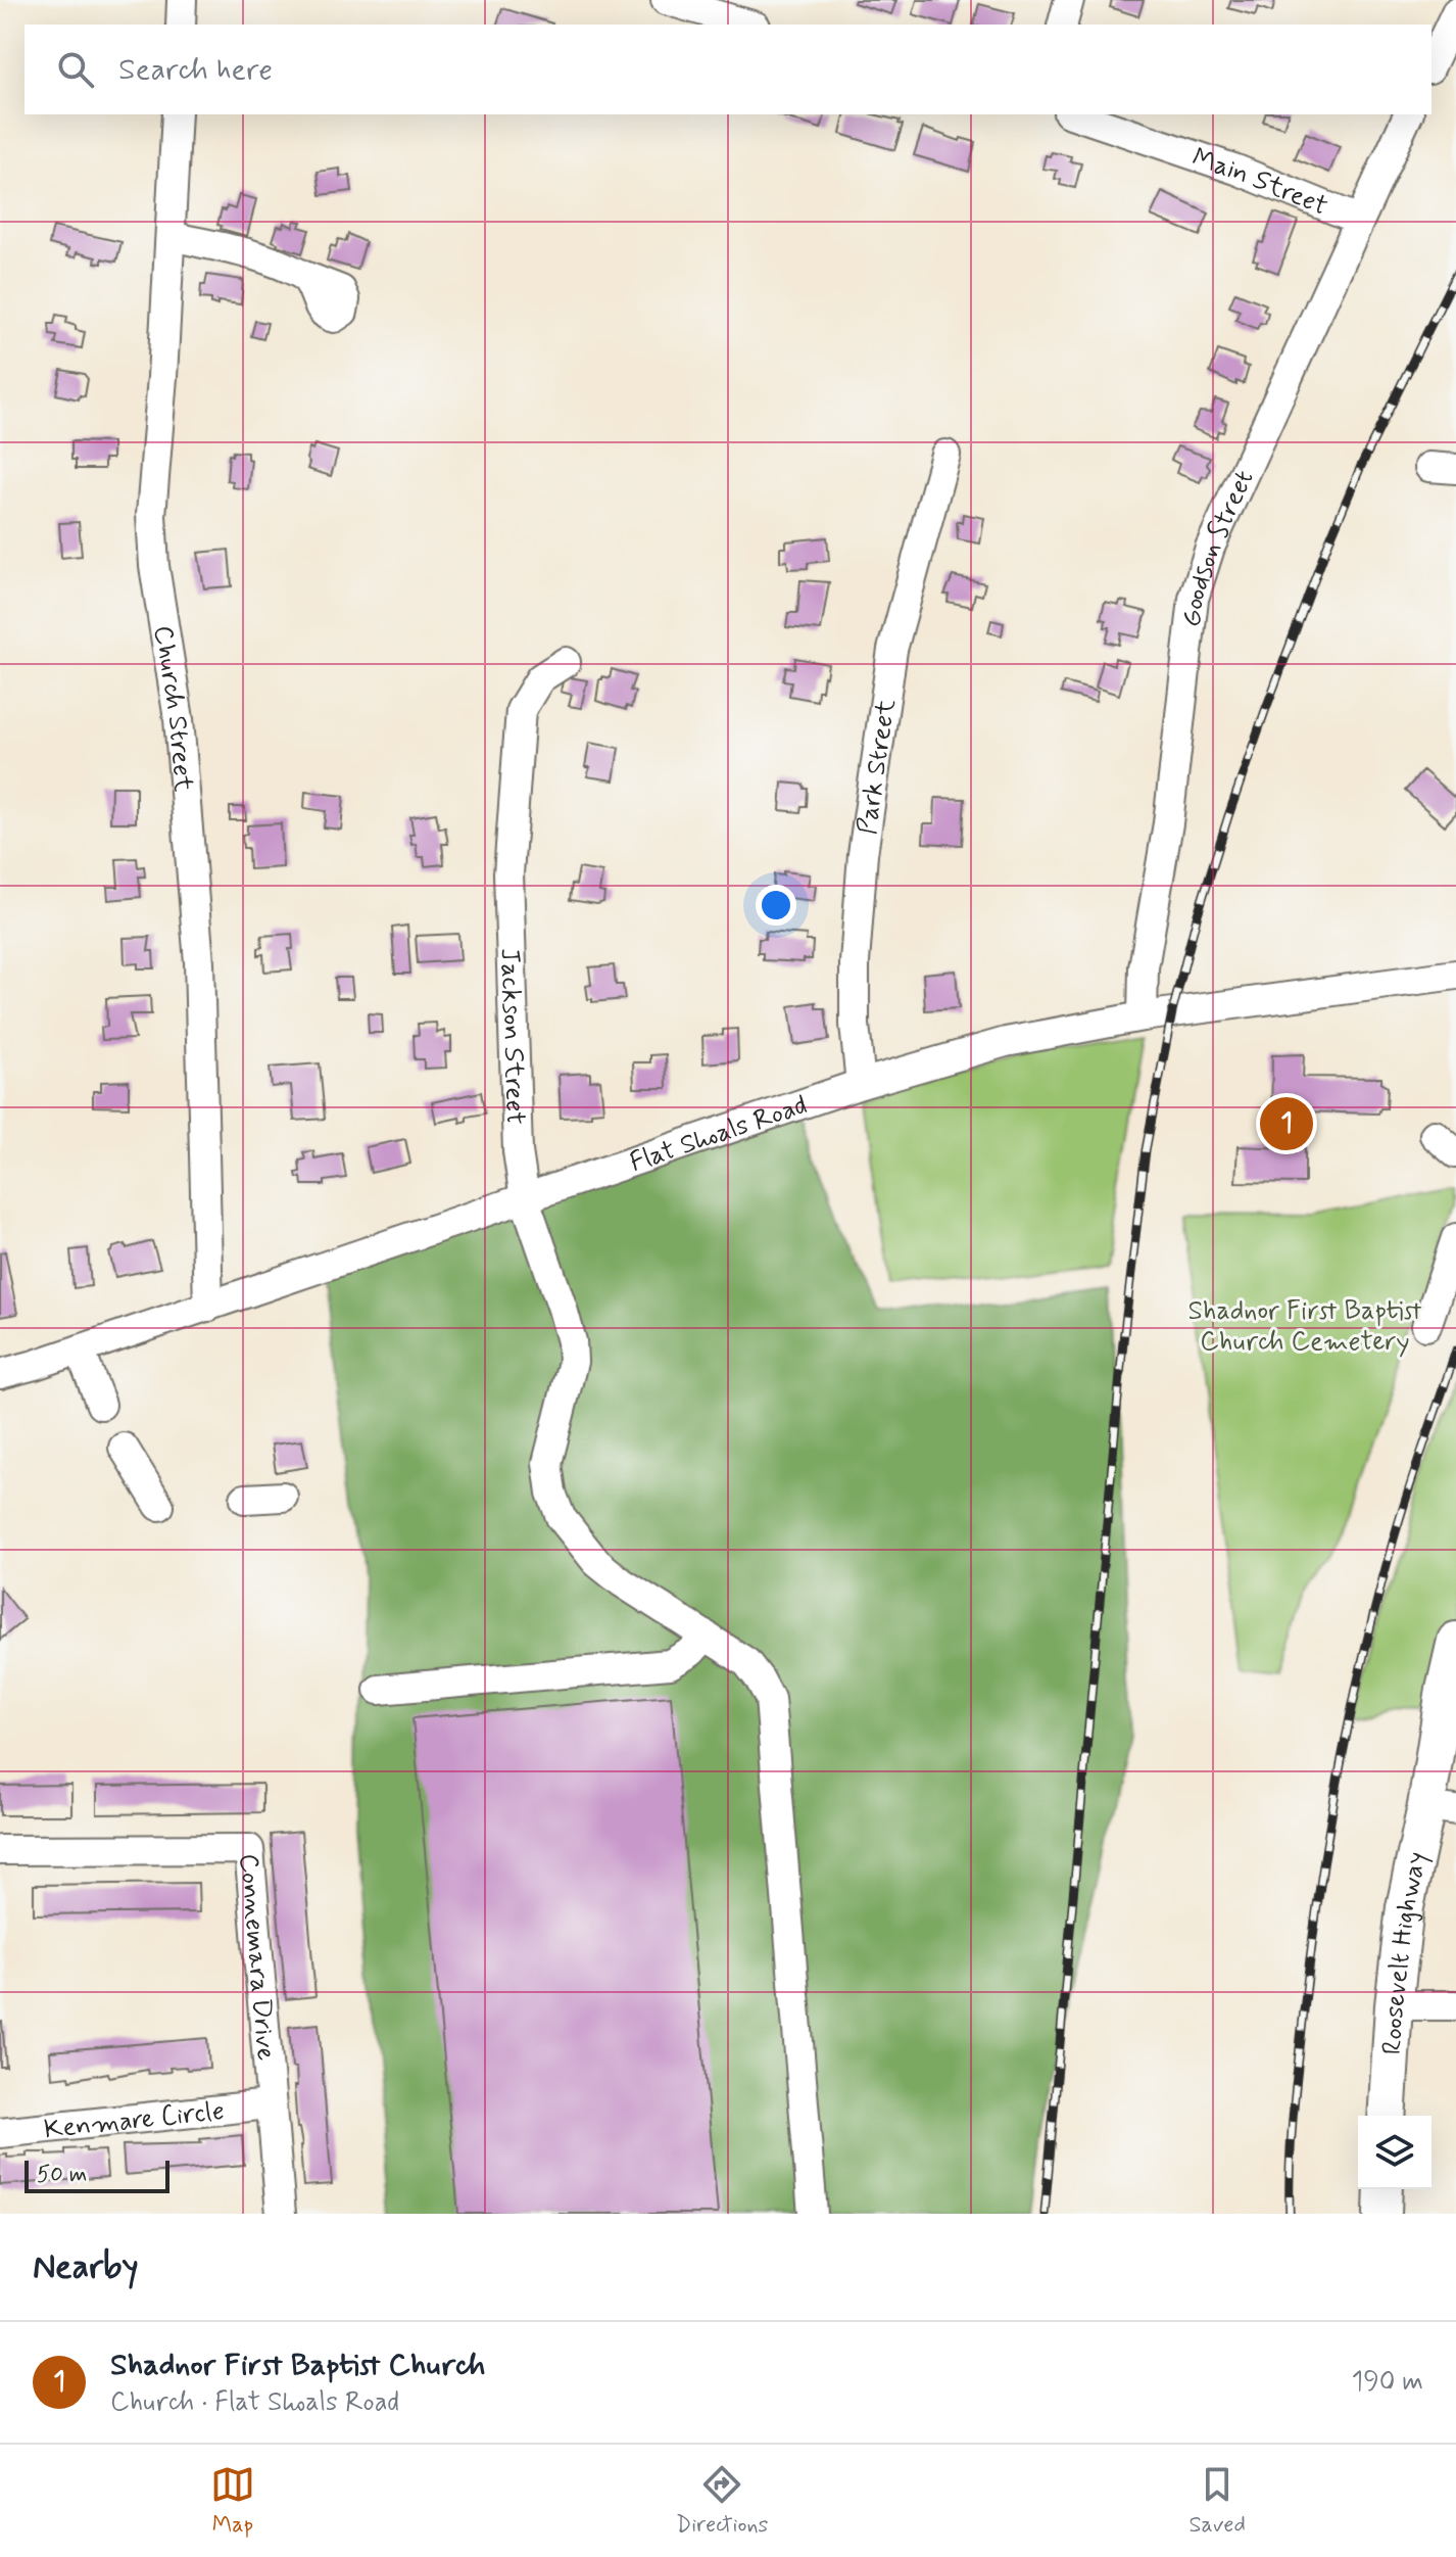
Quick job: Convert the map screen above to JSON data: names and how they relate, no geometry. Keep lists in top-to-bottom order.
{
  "streets": {
    "main road": ["Roosevelt Highway"],
    "street": [
      "Main Street",
      "Goodson Street",
      "Church Street",
      "Park Street",
      "Jackson Street",
      "Flat Shoals Road",
      "Connemara Drive",
      "Kenmare Circle"
    ]
  },
  "crossings": [
    ["Main Street", "Goodson Street"],
    ["Goodson Street", "Flat Shoals Road"],
    ["Church Street", "Flat Shoals Road"],
    ["Park Street", "Flat Shoals Road"],
    ["Jackson Street", "Flat Shoals Road"],
    ["Connemara Drive", "Kenmare Circle"]
  ],
  "parks": ["Shadnor First Baptist Church Cemetery"],
  "scale_bar": "50 m",
  "page": {
    "search": "Search here",
    "pins": "1",
    "scale": "50 m",
    "heading": "Nearby",
    "list": [
      {
        "mark": "1",
        "name": "Shadnor First Baptist Church",
        "note": "Church · Flat Shoals Road",
        "value": "190 m"
      }
    ],
    "nav": ["Map", "Directions", "Saved"]
  }
}
